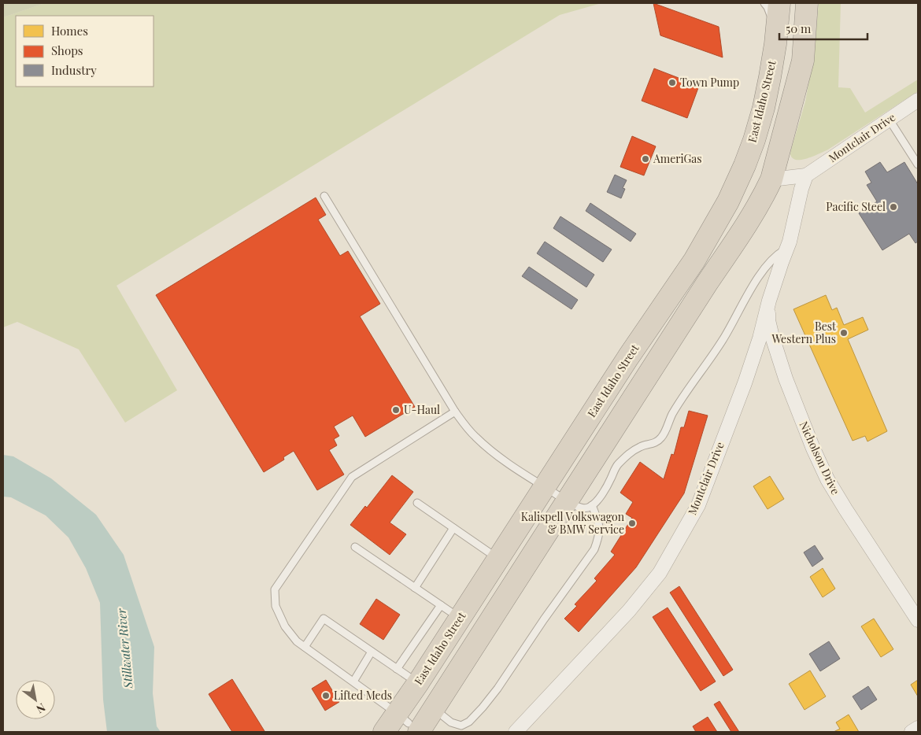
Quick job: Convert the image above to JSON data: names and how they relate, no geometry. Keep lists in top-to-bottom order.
{
  "streets": {
    "highway": ["East Idaho Street"],
    "street": ["Montclair Drive", "Nicholson Drive"]
  },
  "crossings": [
    ["East Idaho Street", "Montclair Drive"],
    ["Montclair Drive", "Nicholson Drive"]
  ],
  "water": ["Stillwater River"],
  "places": [
    "Town Pump",
    "AmeriGas",
    "Pacific Steel",
    "Best Western Plus",
    "U-Haul",
    "Kalispell Volkswagon & BMW Service",
    "Lifted Meds"
  ],
  "legend": ["Homes", "Shops", "Industry"],
  "scale_bar": "50 m",
  "north": "bottom right"
}
